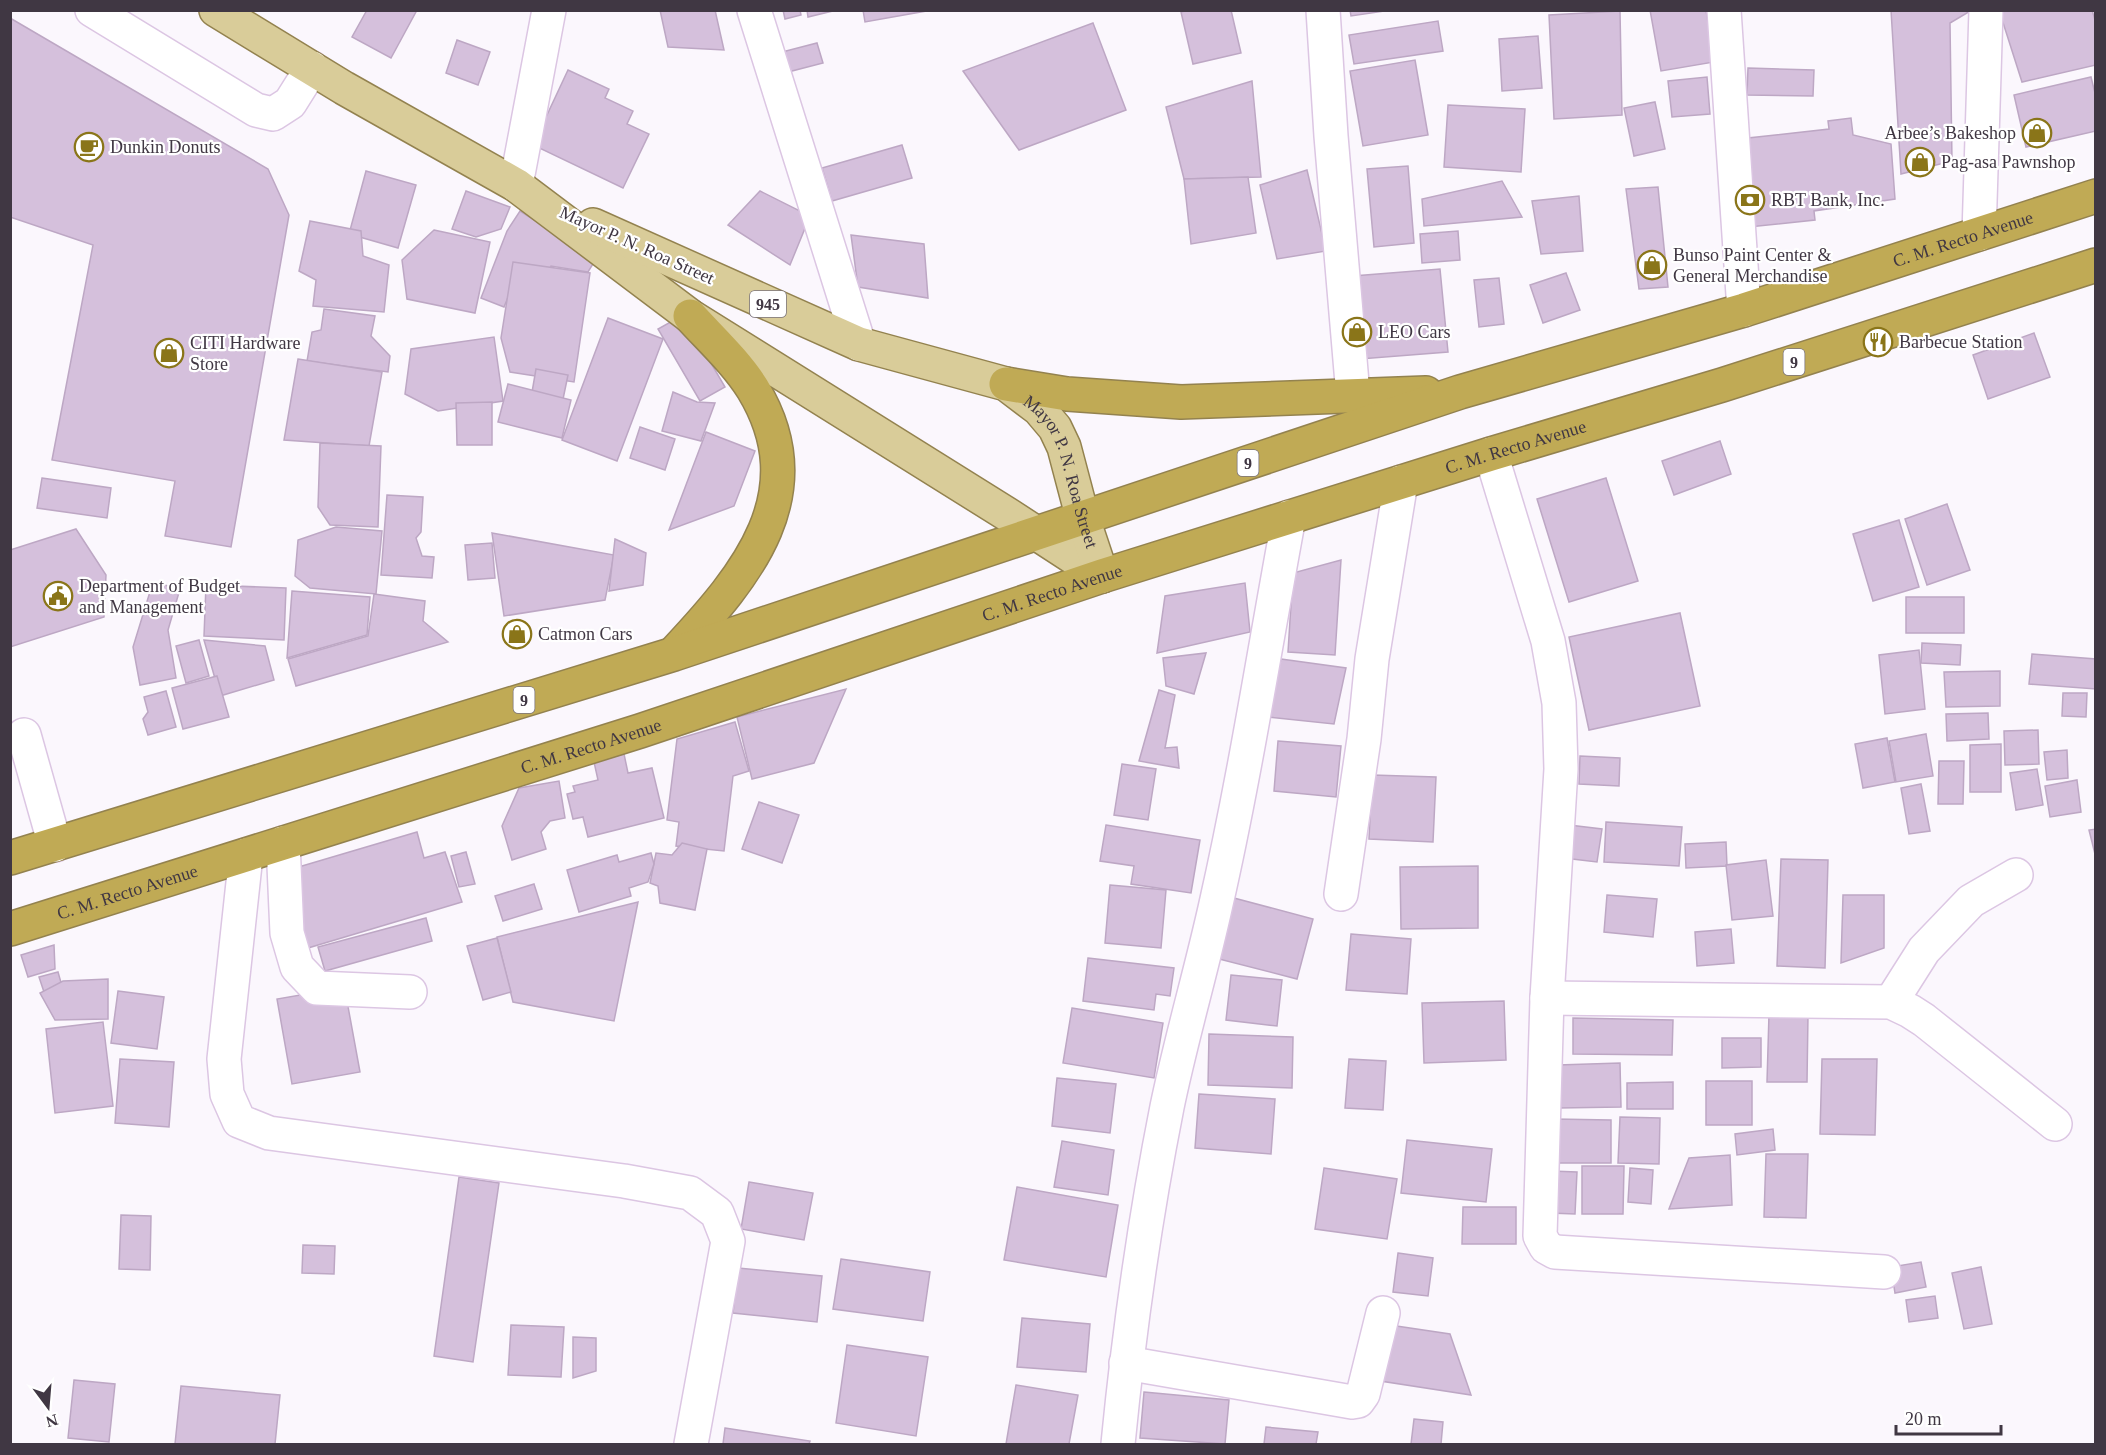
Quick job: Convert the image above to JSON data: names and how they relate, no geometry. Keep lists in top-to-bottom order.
{
  "streets": {
    "highway": ["C. M. Recto Avenue", "9"],
    "main road": ["Mayor P. N. Roa Street", "945"]
  },
  "crossings": [
    ["C. M. Recto Avenue", "Mayor P. N. Roa Street"]
  ],
  "places": {
    "shop": [
      "Arbee’s Bakeshop",
      "Pag-asa Pawnshop",
      "Bunso Paint Center & General Merchandise",
      "LEO Cars",
      "CITI Hardware Store",
      "Catmon Cars"
    ],
    "cafe": ["Dunkin Donuts"],
    "bank": ["RBT Bank, Inc."],
    "restaurant": ["Barbecue Station"],
    "public building": ["Department of Budget and Management"]
  },
  "scale_bar": "20 m",
  "north": "bottom"
}
